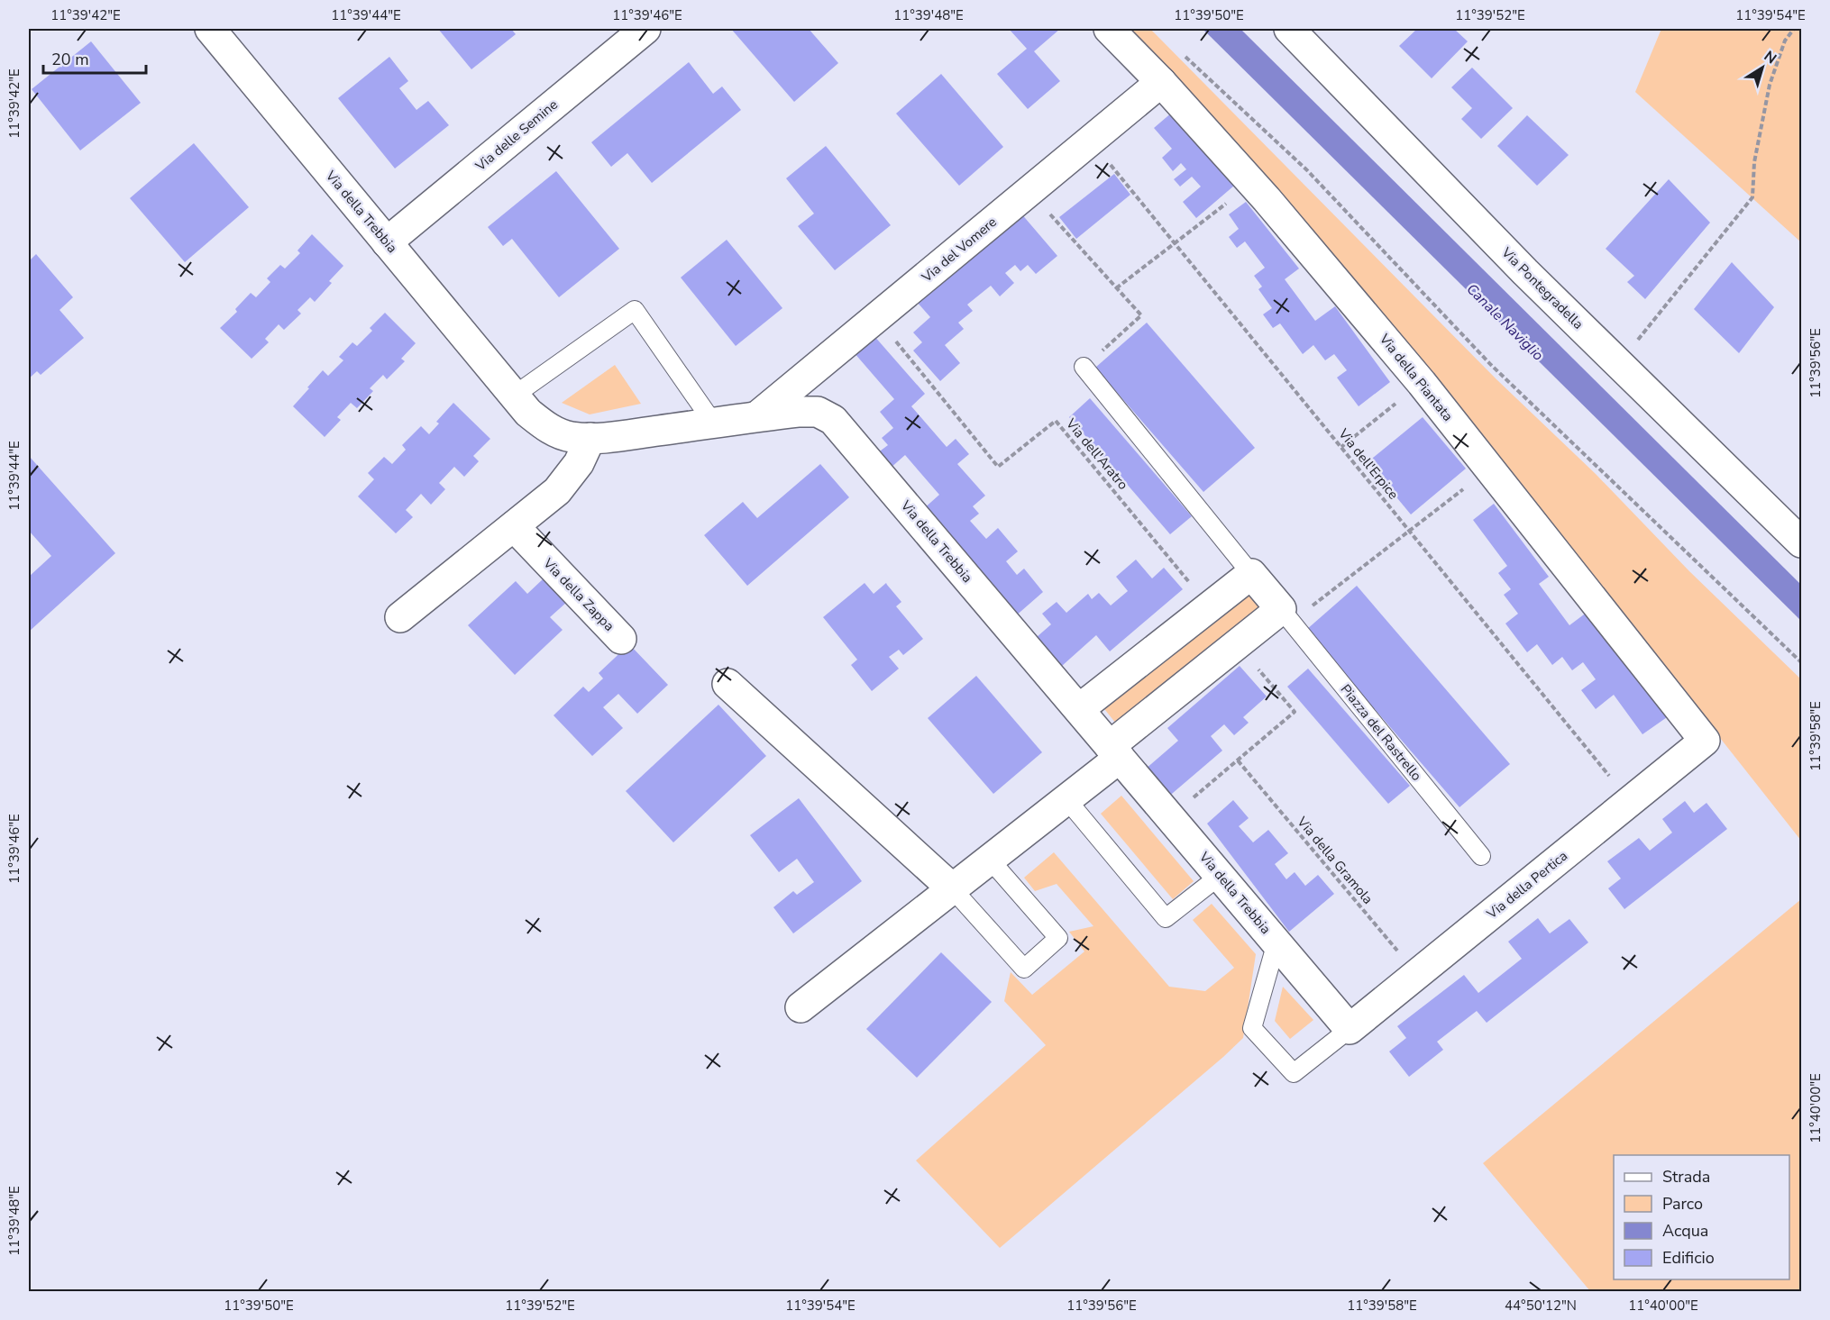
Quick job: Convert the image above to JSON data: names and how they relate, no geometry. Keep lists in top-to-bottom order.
{
  "streets": {
    "street": [
      "Via delle Semine",
      "Via della Trebbia",
      "Via del Vomere",
      "Via Pontegradella",
      "Via della Piantata",
      "Via della Zappa",
      "Piazza del Rastrello",
      "Via della Pertica"
    ],
    "path": ["Via dell'Aratro", "Via dell'Erpice", "Via della Gramola"]
  },
  "crossings": [
    ["Via delle Semine", "Via della Trebbia"],
    ["Via della Trebbia", "Via del Vomere"],
    ["Via della Trebbia", "Via della Pertica"],
    ["Via del Vomere", "Via della Piantata"],
    ["Via del Vomere", "Via dell'Aratro"],
    ["Via del Vomere", "Via dell'Erpice"],
    ["Via della Piantata", "Via della Pertica"],
    ["Via dell'Erpice", "Via della Pertica"],
    ["Via della Gramola", "Via della Pertica"]
  ],
  "water": ["Canale Naviglio"],
  "legend": [
    "Strada",
    "Parco",
    "Acqua",
    "Edificio"
  ],
  "scale_bar": "20 m",
  "north": "top right",
  "coordinates": [
    "11°39'42\"E",
    "11°39'44\"E",
    "11°39'46\"E",
    "11°39'48\"E",
    "11°39'50\"E",
    "11°39'52\"E",
    "11°39'54\"E",
    "11°39'56\"E",
    "11°39'58\"E",
    "11°40'00\"E",
    "44°50'12\"N"
  ]
}
